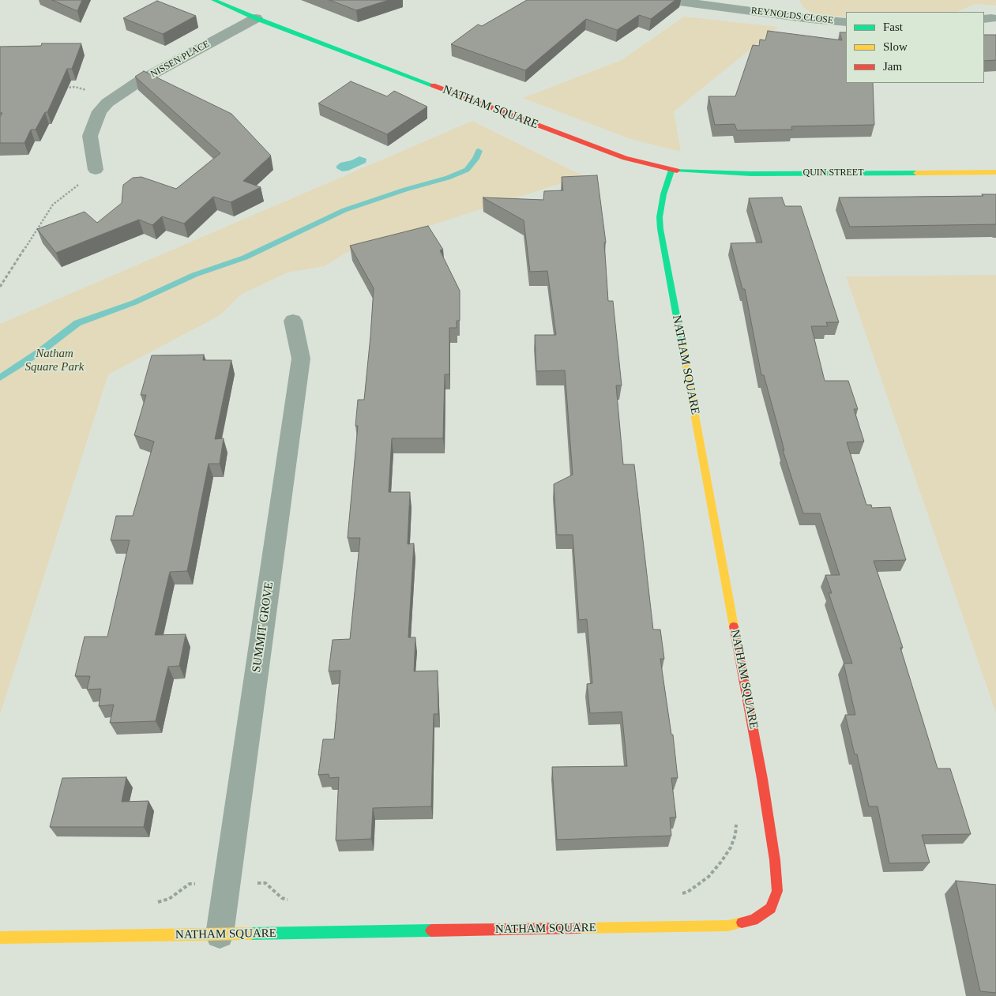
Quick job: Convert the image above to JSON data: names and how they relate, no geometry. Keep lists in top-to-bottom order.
{
  "streets": {
    "street": [
      "REYNOLDS CLOSE",
      "NISSEN PLACE",
      "NATHAM SQUARE",
      "QUIN STREET",
      "SUMMIT GROVE"
    ]
  },
  "crossings": [
    ["NISSEN PLACE", "NATHAM SQUARE"],
    ["NATHAM SQUARE", "QUIN STREET"],
    ["NATHAM SQUARE", "SUMMIT GROVE"]
  ],
  "parks": ["Natham Square Park"],
  "legend": ["Fast", "Slow", "Jam"]
}
